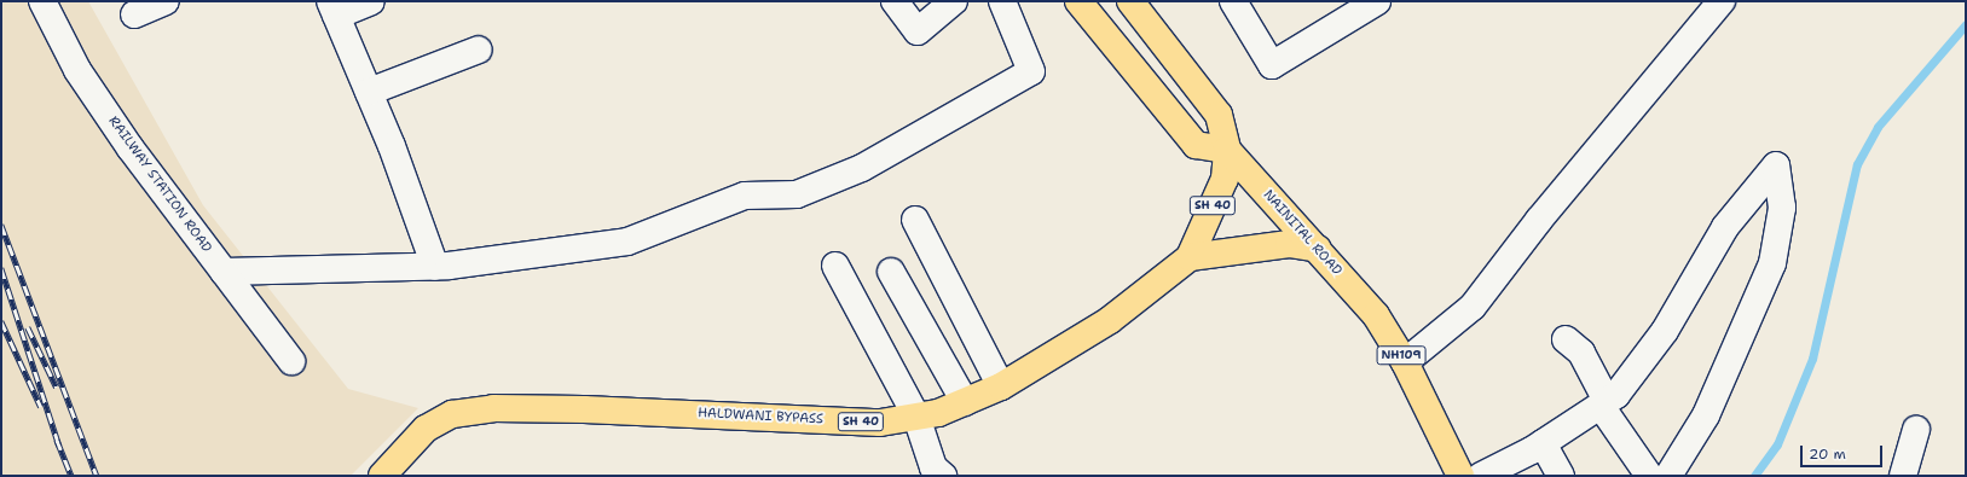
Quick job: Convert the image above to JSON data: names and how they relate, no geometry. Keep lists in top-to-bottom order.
{
  "streets": {
    "main road": [
      "SH 40",
      "NAINITAL ROAD",
      "NH109",
      "HALDWANI BYPASS"
    ],
    "street": ["RAILWAY STATION ROAD"]
  },
  "crossings": [
    ["SH 40", "NAINITAL ROAD"],
    ["SH 40", "HALDWANI BYPASS"]
  ],
  "scale_bar": "20 m"
}
